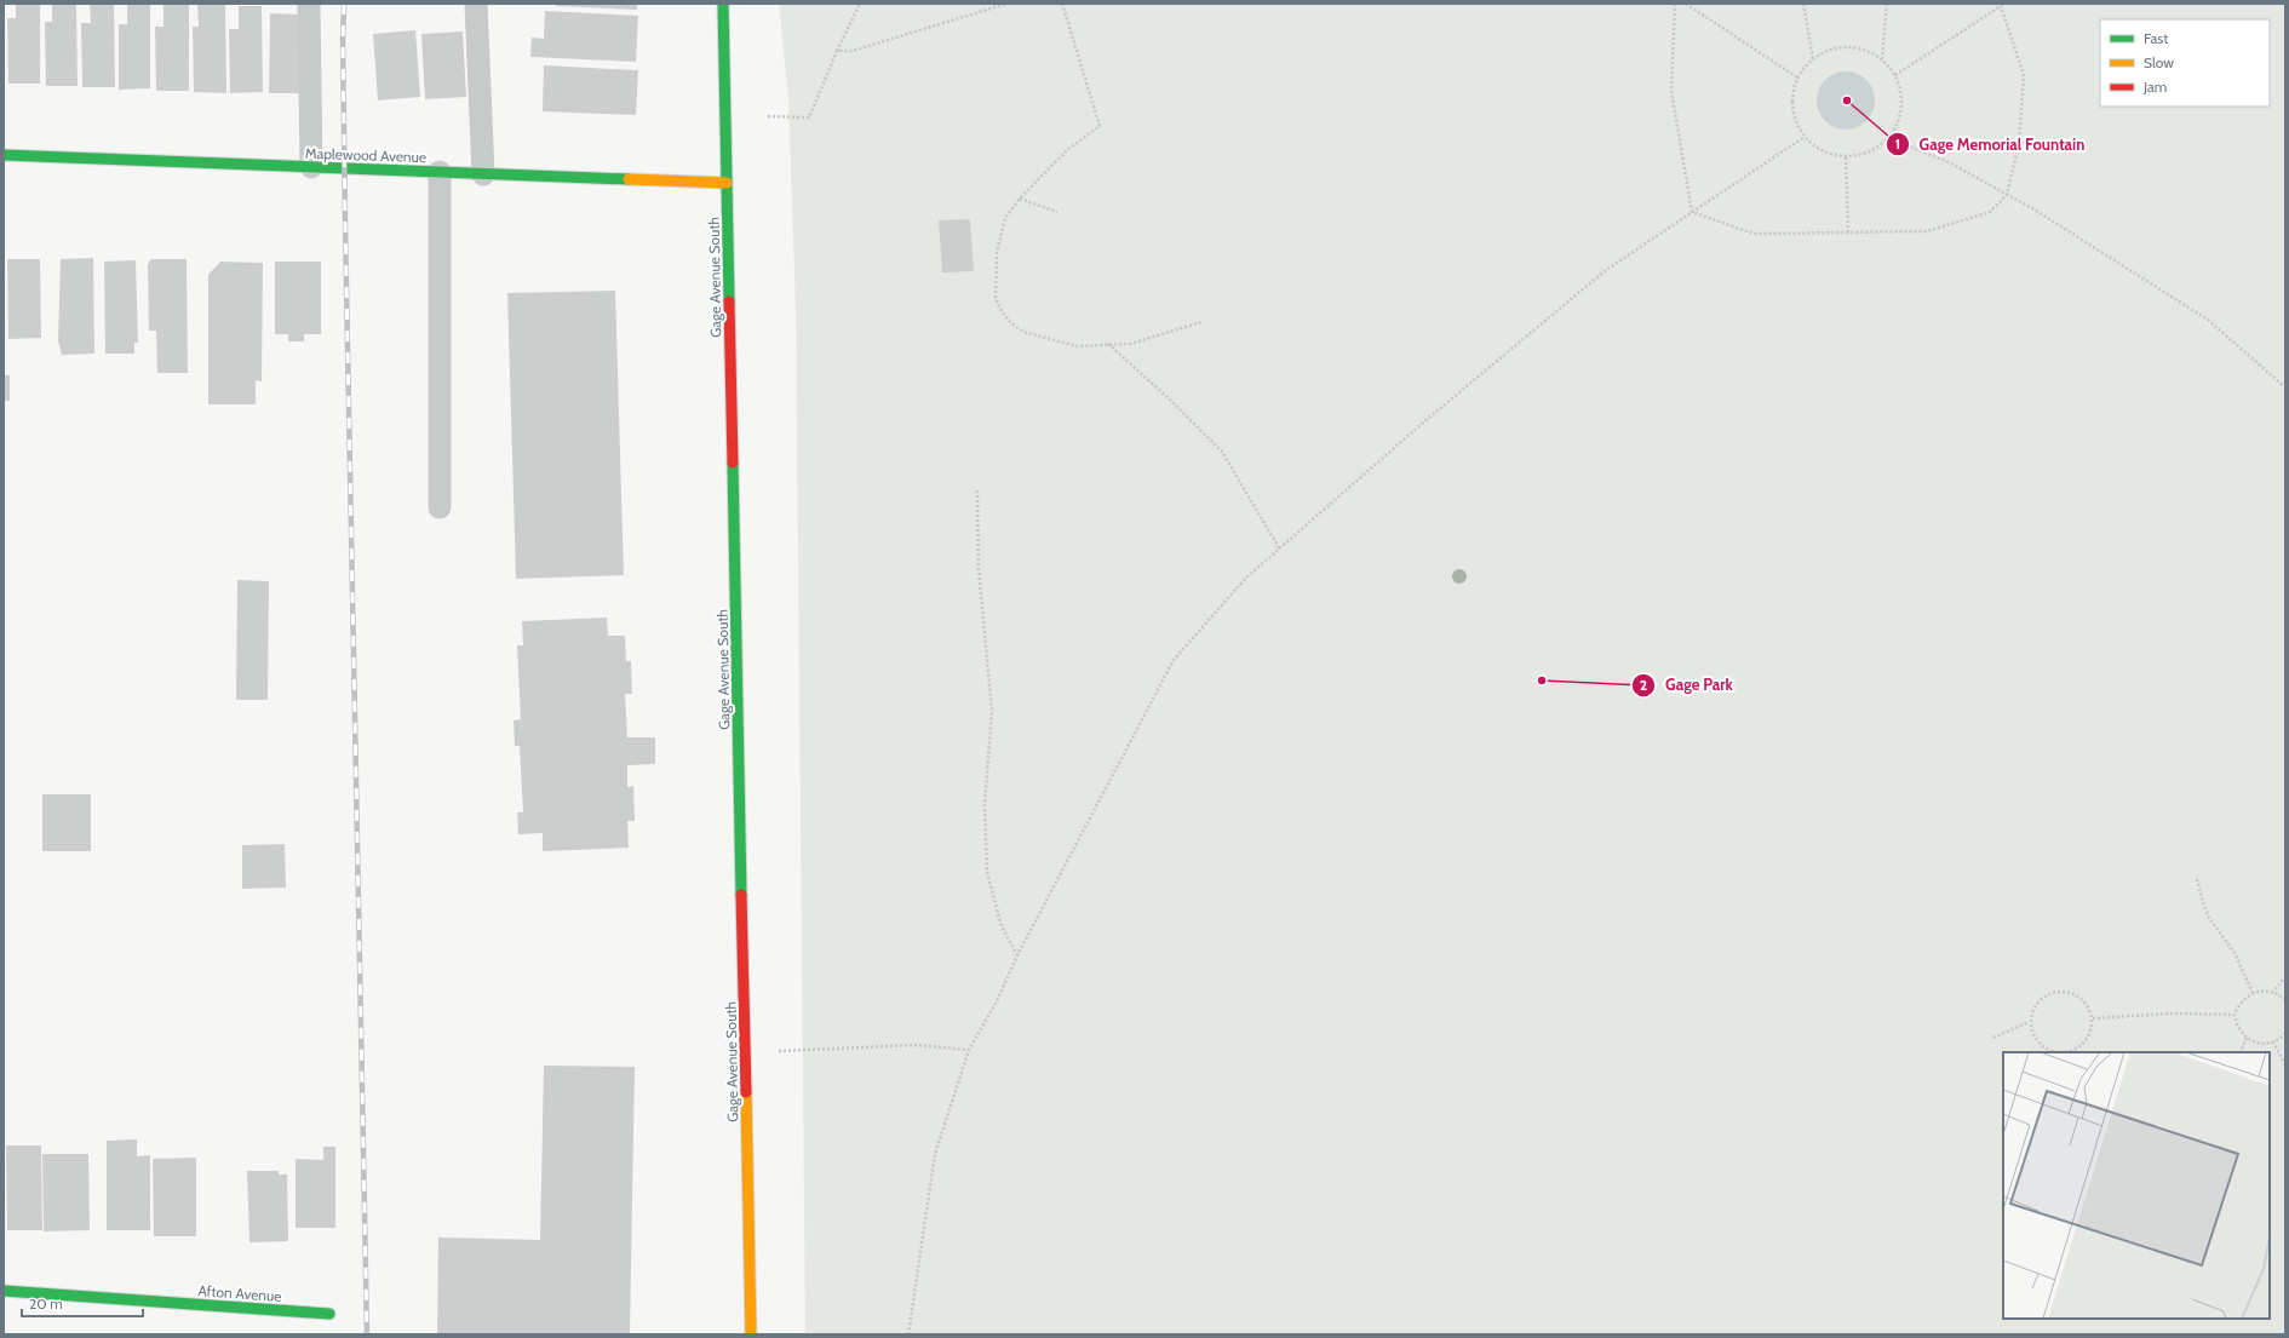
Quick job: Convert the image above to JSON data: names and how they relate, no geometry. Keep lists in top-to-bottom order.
{
  "streets": {
    "street": ["Maplewood Avenue", "Gage Avenue South", "Afton Avenue"]
  },
  "crossings": [
    ["Maplewood Avenue", "Gage Avenue South"]
  ],
  "places": ["Gage Memorial Fountain", "Gage Park"],
  "legend": ["Fast", "Slow", "Jam"],
  "scale_bar": "20 m"
}
